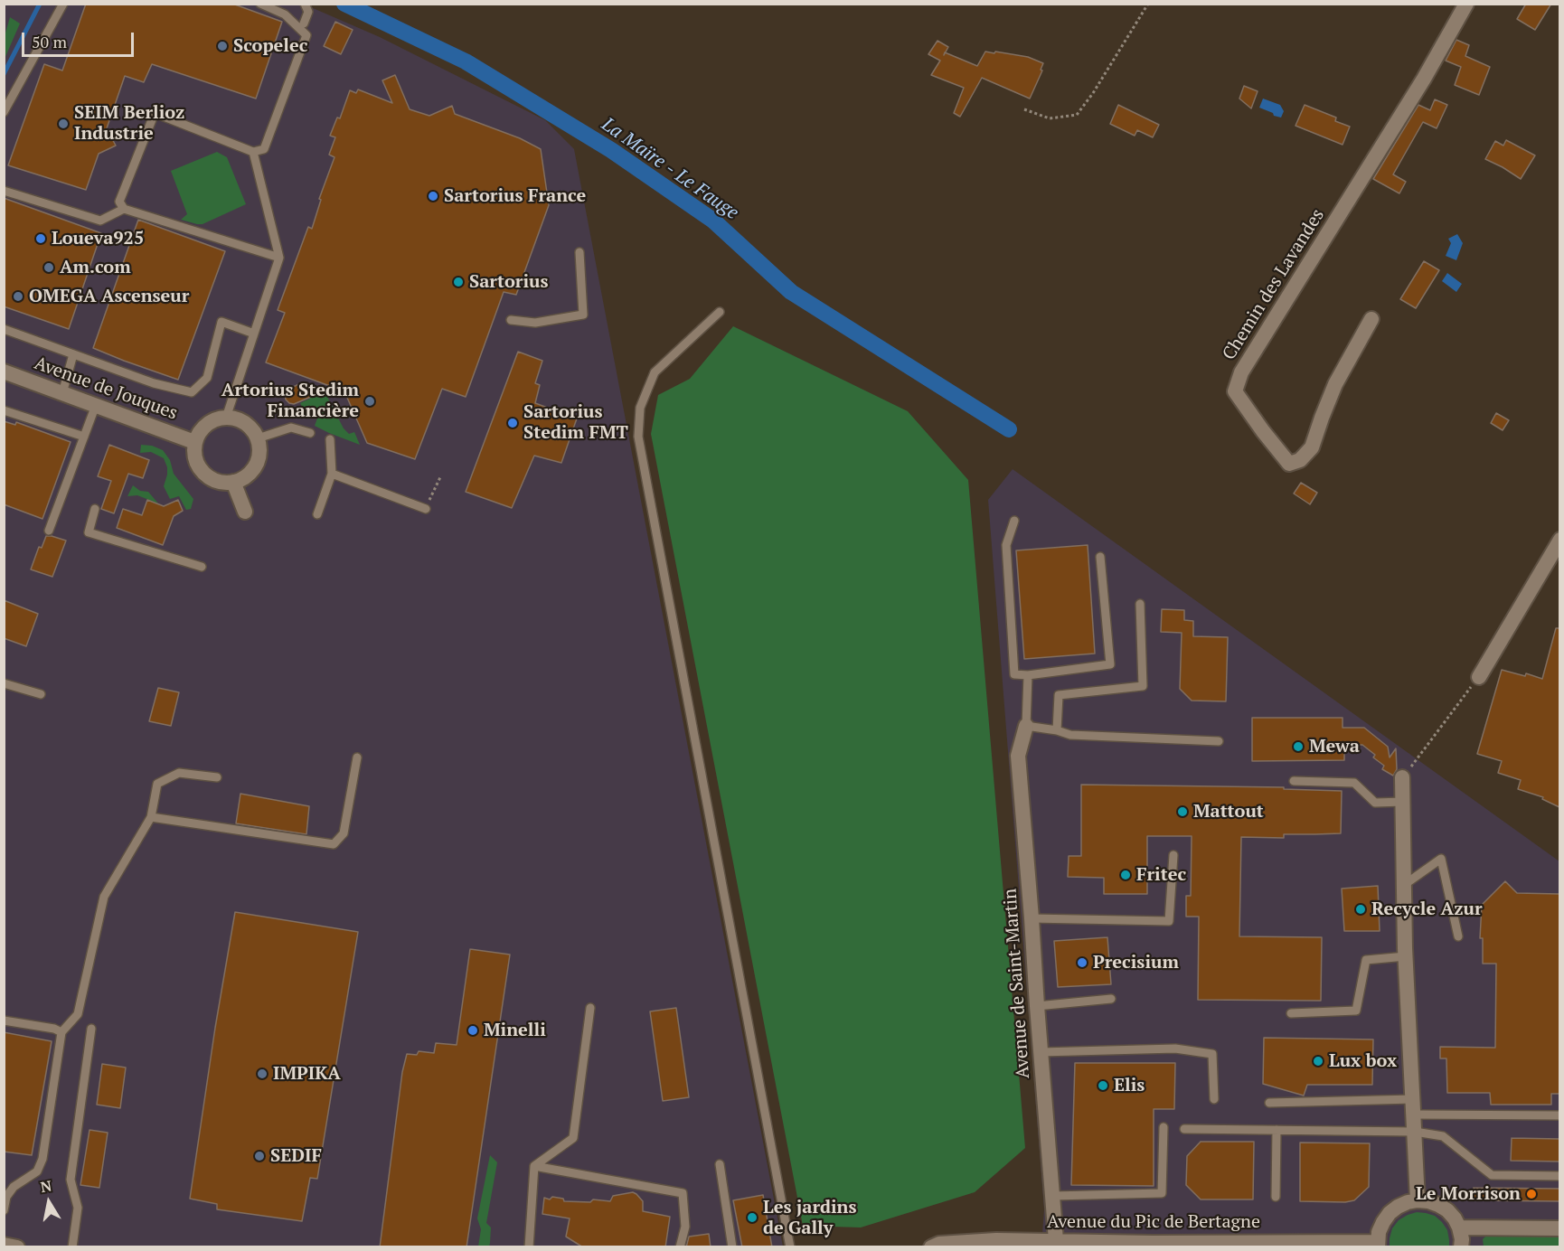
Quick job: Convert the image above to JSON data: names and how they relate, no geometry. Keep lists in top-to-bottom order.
{
  "streets": {
    "street": [
      "Chemin des Lavandes",
      "Avenue de Jouques",
      "Avenue de Saint-Martin",
      "Avenue du Pic de Bertagne"
    ]
  },
  "crossings": [
    ["Avenue de Saint-Martin", "Avenue du Pic de Bertagne"]
  ],
  "water": ["La Maïre - Le Fauge"],
  "places": [
    "Scopelec",
    "SEIM Berlioz Industrie",
    "Sartorius France",
    "Loueva925",
    "Am.com",
    "Sartorius",
    "OMEGA Ascenseur",
    "Artorius Stedim Financière",
    "Sartorius Stedim FMT",
    "Mewa",
    "Mattout",
    "Fritec",
    "Recycle Azur",
    "Precisium",
    "Minelli",
    "Lux box",
    "IMPIKA",
    "Elis",
    "SEDIF",
    "Le Morrison",
    "Les jardins de Gally"
  ],
  "scale_bar": "50 m",
  "north": "top"
}
